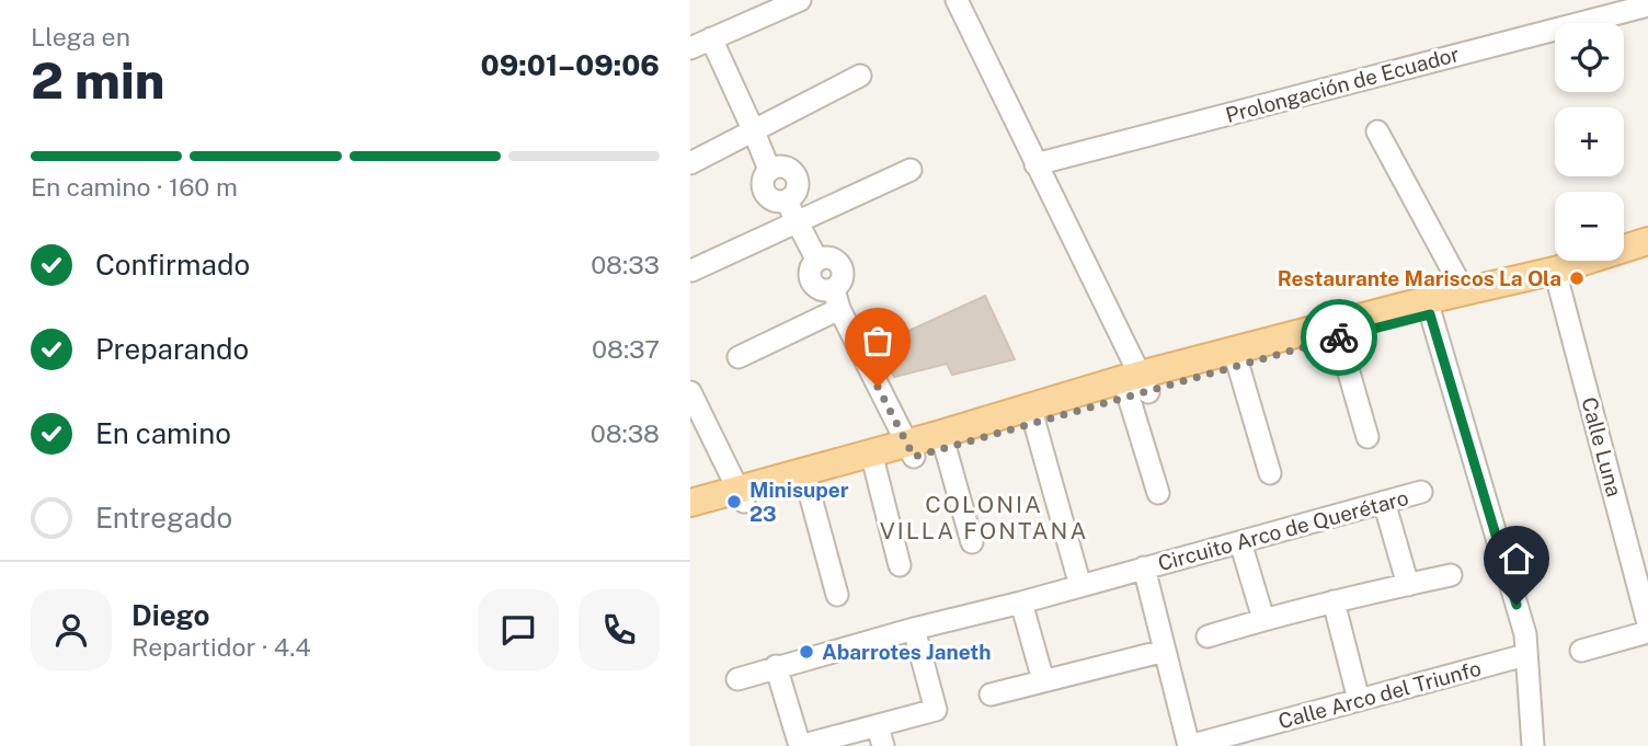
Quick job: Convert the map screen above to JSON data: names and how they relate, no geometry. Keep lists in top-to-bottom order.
{
  "streets": {
    "street": [
      "Prolongación de Ecuador",
      "Calle Luna",
      "Circuito Arco de Querétaro",
      "Calle Arco del Triunfo"
    ]
  },
  "districts": ["COLONIA VILLA FONTANA"],
  "places": ["Restaurante Mariscos La Ola", "Minisuper 23", "Abarrotes Janeth"],
  "page": {
    "heading": ["2 min", "Llega en", "09:01–09:06"],
    "panel": ["Diego", "Repartidor · 4.4"],
    "map_buttons": ["+", "−"],
    "bar": "En camino · 160 m",
    "list": [
      ["Confirmado", "08:33"],
      ["Preparando", "08:37"],
      ["En camino", "08:38"],
      "Entregado"
    ]
  }
}
